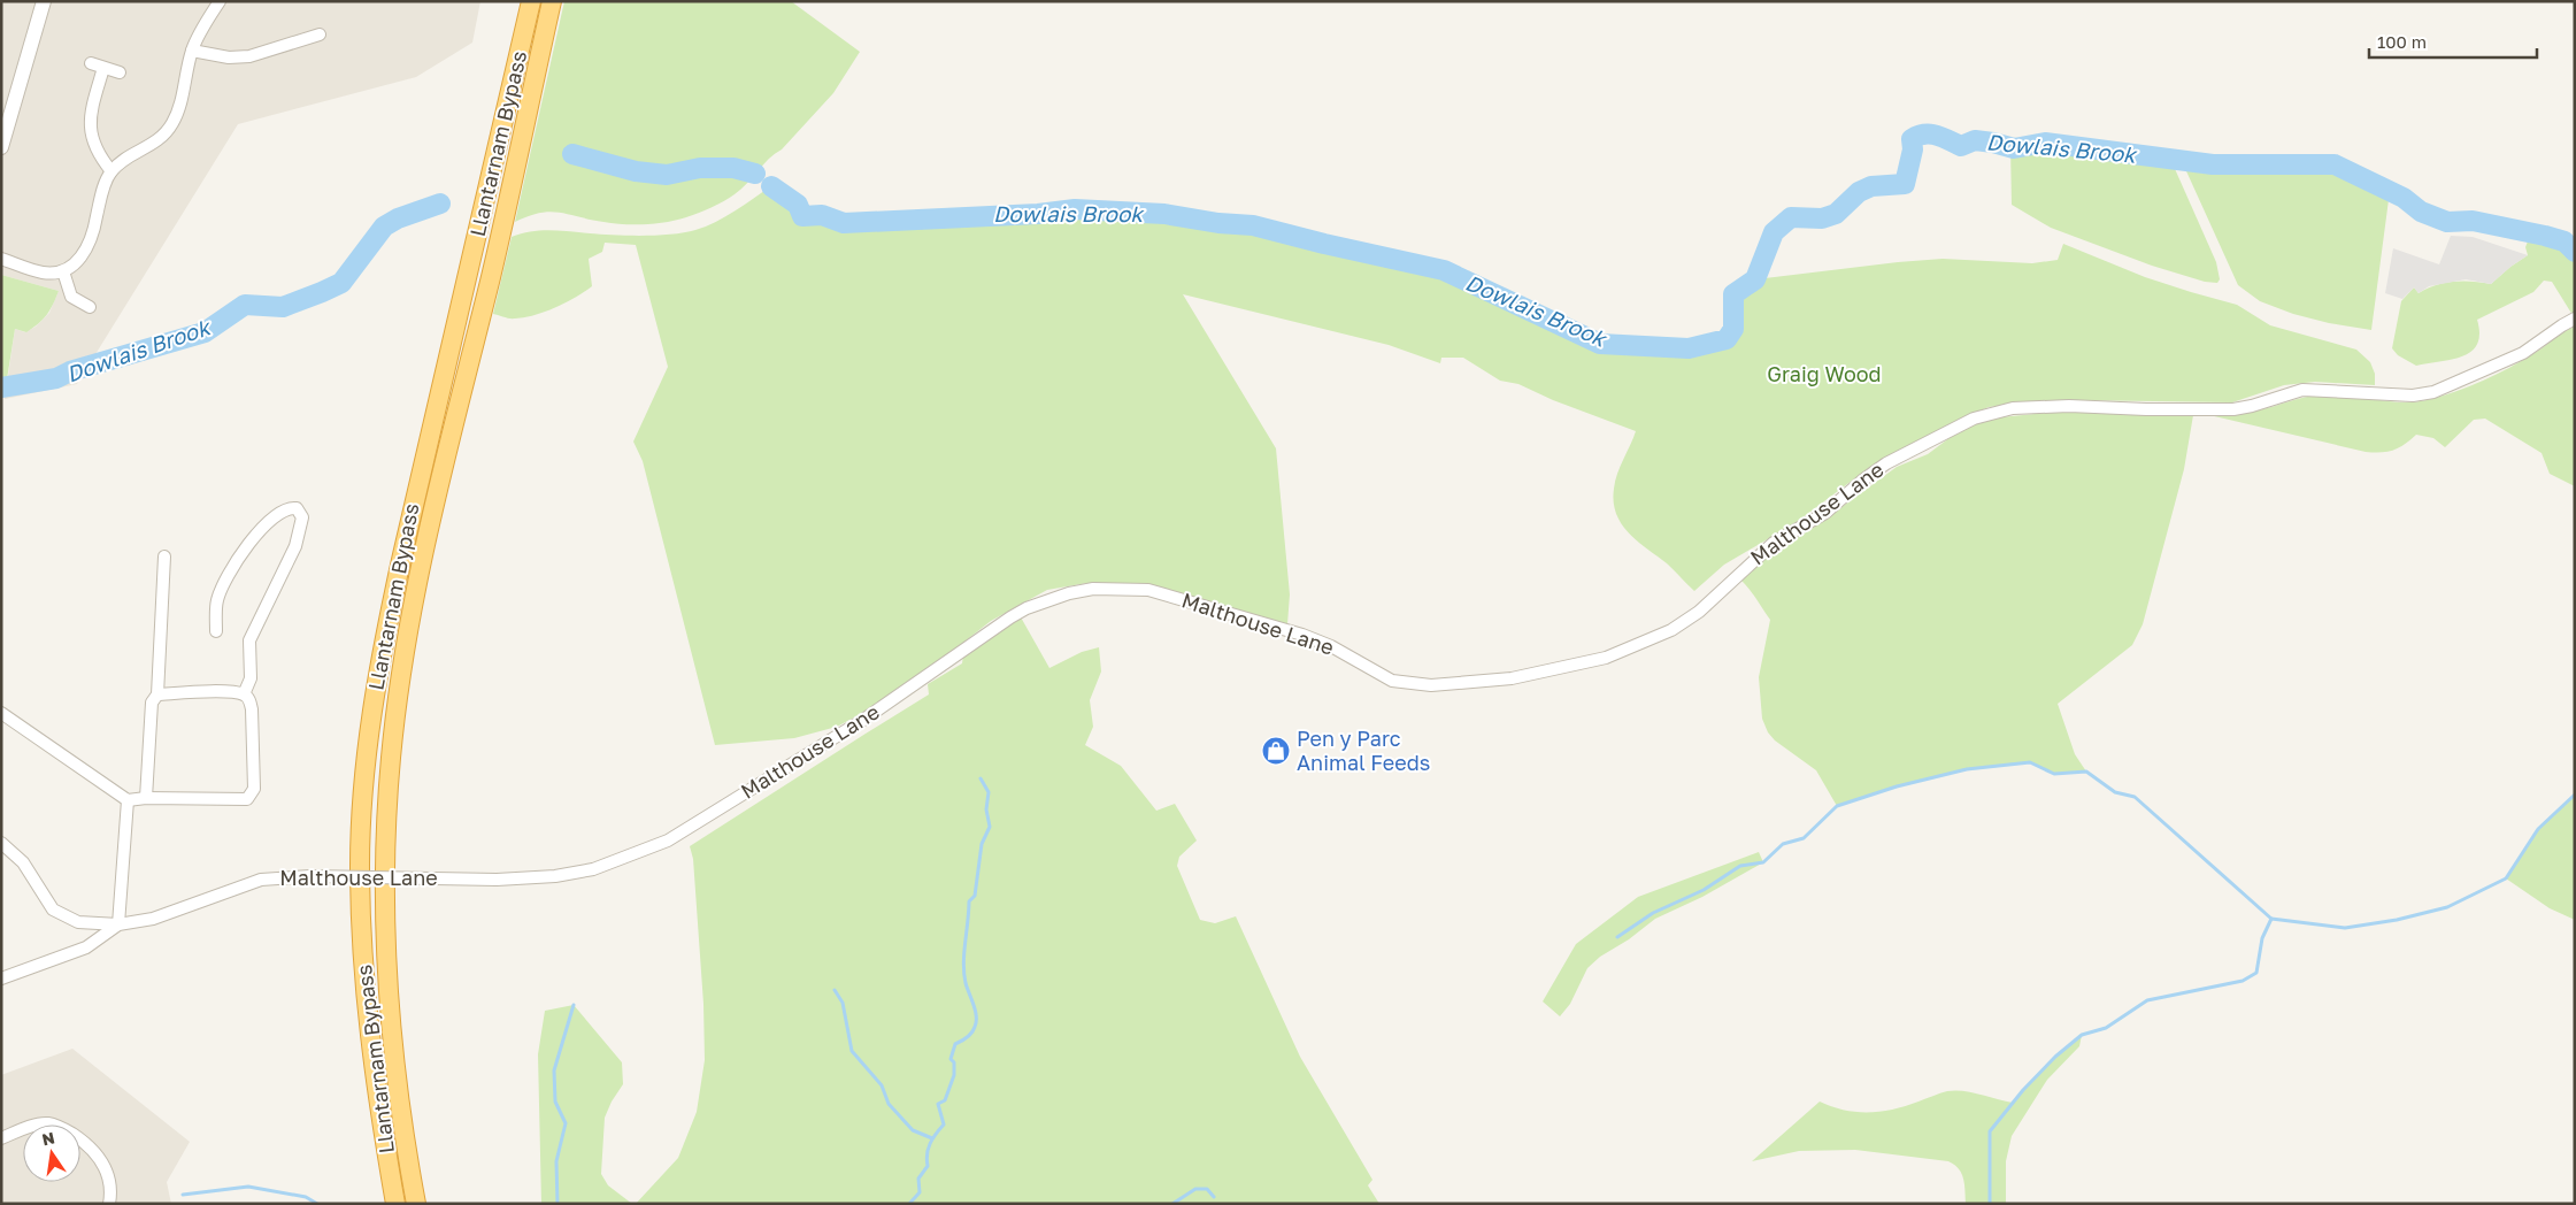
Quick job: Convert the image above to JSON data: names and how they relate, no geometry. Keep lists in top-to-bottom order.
{
  "streets": {
    "highway": ["Llantarnam Bypass"],
    "street": ["Malthouse Lane"]
  },
  "water": ["Dowlais Brook"],
  "parks": ["Graig Wood"],
  "places": {
    "shop": ["Pen y Parc Animal Feeds"]
  },
  "scale_bar": "100 m",
  "north": "top"
}
